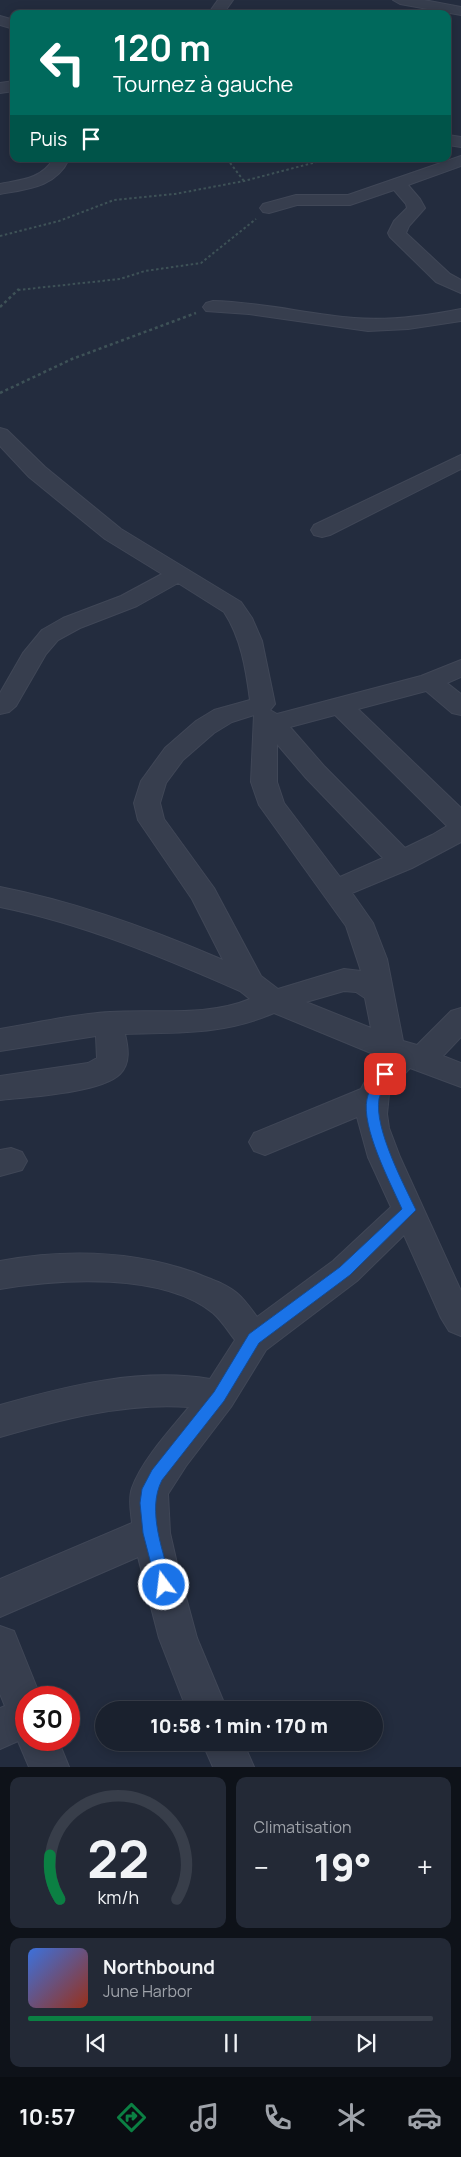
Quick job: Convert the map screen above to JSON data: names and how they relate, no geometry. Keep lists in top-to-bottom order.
{
  "page": {
    "turn": ["120 m", "Tournez à gauche"],
    "then": "Puis",
    "limit": "30",
    "trip": "10:58 · 1 min · 170 m",
    "tile": "Climatisation",
    "heat": ["−", "19°", "+"],
    "song": ["Northbound", "June Harbor"],
    "tabs": "10:57",
    "gauge": ["22", "km/h"]
  }
}
